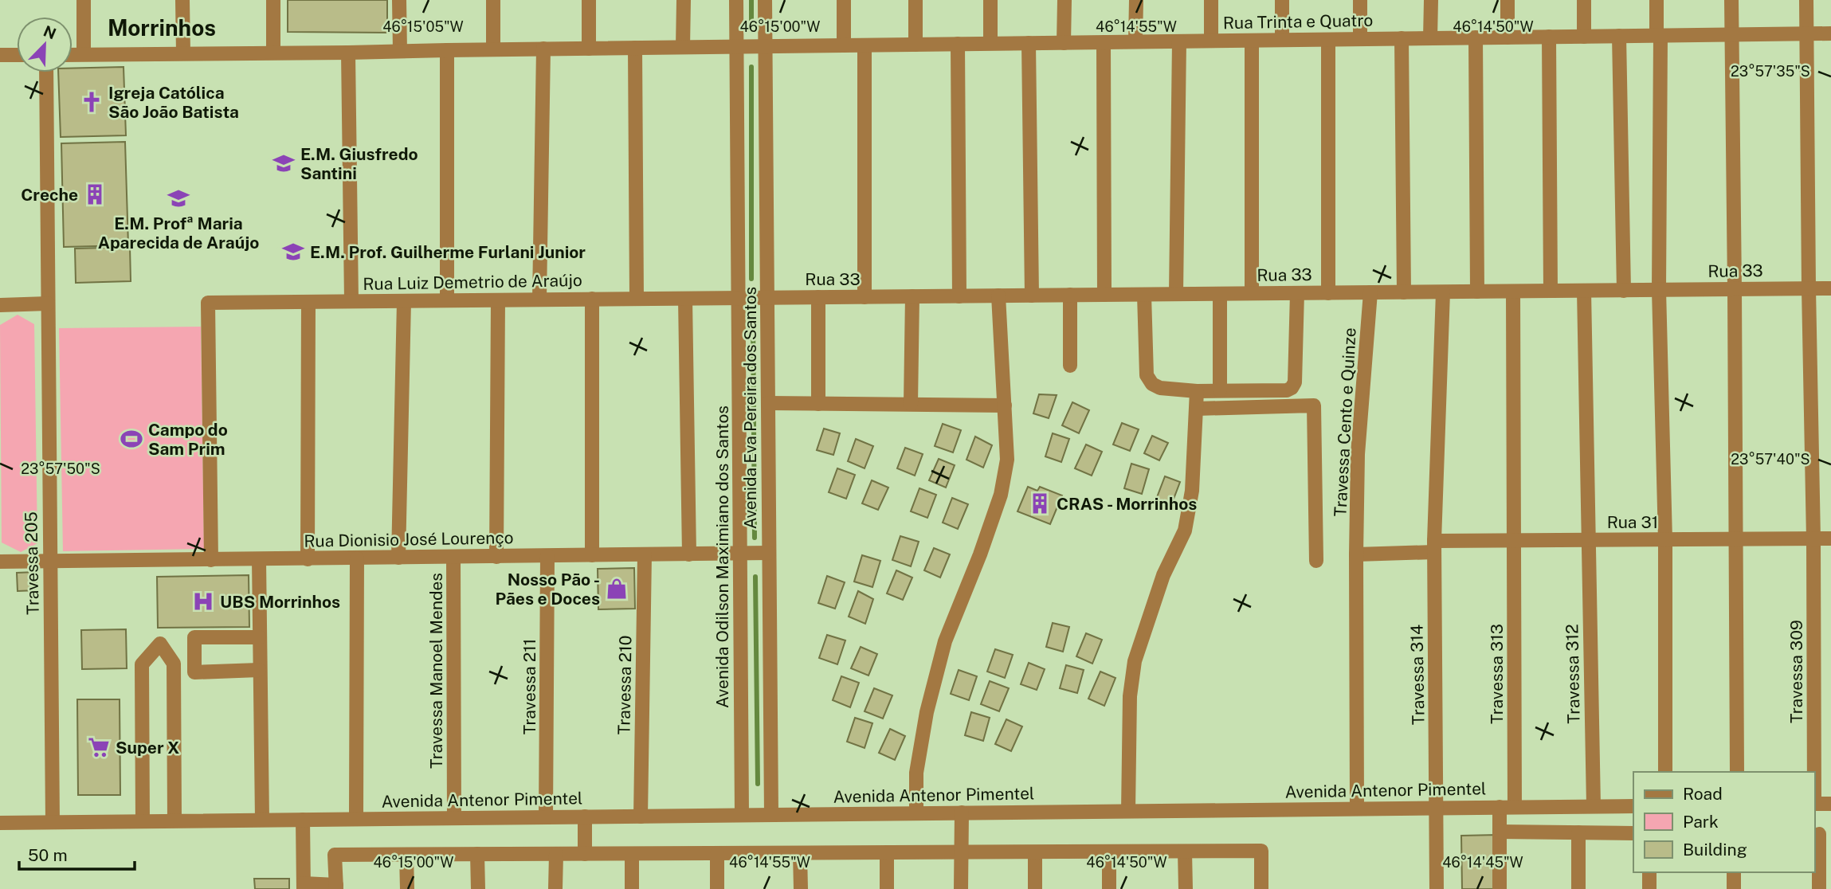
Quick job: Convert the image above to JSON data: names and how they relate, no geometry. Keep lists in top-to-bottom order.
{
  "streets": {
    "street": [
      "Rua Trinta e Quatro",
      "Rua 33",
      "Rua Luiz Demetrio de Araújo",
      "Avenida Eva Pereira dos Santos",
      "Travessa Cento e Quinze",
      "Rua 31",
      "Rua Dionisio José Lourenço",
      "Avenida Odilson Maximiano dos Santos",
      "Travessa 205",
      "Travessa Manoel Mendes",
      "Travessa 309",
      "Travessa 313",
      "Travessa 312",
      "Travessa 314",
      "Travessa 210",
      "Travessa 211",
      "Avenida Antenor Pimentel"
    ]
  },
  "crossings": [
    ["Rua Trinta e Quatro", "Avenida Eva Pereira dos Santos"],
    ["Rua Trinta e Quatro", "Travessa 309"],
    ["Rua 33", "Rua Luiz Demetrio de Araújo"],
    ["Rua 33", "Avenida Eva Pereira dos Santos"],
    ["Rua 33", "Travessa Cento e Quinze"],
    ["Rua 33", "Avenida Odilson Maximiano dos Santos"],
    ["Rua 33", "Travessa 309"],
    ["Rua 33", "Travessa 313"],
    ["Rua 33", "Travessa 312"],
    ["Rua 33", "Travessa 314"],
    ["Rua Luiz Demetrio de Araújo", "Avenida Eva Pereira dos Santos"],
    ["Rua Luiz Demetrio de Araújo", "Rua Dionisio José Lourenço"],
    ["Rua Luiz Demetrio de Araújo", "Avenida Odilson Maximiano dos Santos"],
    ["Avenida Eva Pereira dos Santos", "Rua Dionisio José Lourenço"],
    ["Avenida Eva Pereira dos Santos", "Avenida Odilson Maximiano dos Santos"],
    ["Avenida Eva Pereira dos Santos", "Avenida Antenor Pimentel"],
    ["Travessa Cento e Quinze", "Rua 31"],
    ["Travessa Cento e Quinze", "Avenida Antenor Pimentel"],
    ["Rua 31", "Travessa 309"],
    ["Rua 31", "Travessa 313"],
    ["Rua 31", "Travessa 312"],
    ["Rua 31", "Travessa 314"],
    ["Rua Dionisio José Lourenço", "Avenida Odilson Maximiano dos Santos"],
    ["Rua Dionisio José Lourenço", "Travessa 205"],
    ["Rua Dionisio José Lourenço", "Travessa Manoel Mendes"],
    ["Rua Dionisio José Lourenço", "Travessa 210"],
    ["Rua Dionisio José Lourenço", "Travessa 211"],
    ["Avenida Odilson Maximiano dos Santos", "Avenida Antenor Pimentel"],
    ["Travessa 205", "Avenida Antenor Pimentel"],
    ["Travessa Manoel Mendes", "Avenida Antenor Pimentel"],
    ["Travessa 313", "Avenida Antenor Pimentel"],
    ["Travessa 312", "Avenida Antenor Pimentel"],
    ["Travessa 314", "Avenida Antenor Pimentel"],
    ["Travessa 210", "Avenida Antenor Pimentel"],
    ["Travessa 211", "Avenida Antenor Pimentel"]
  ],
  "districts": ["Morrinhos"],
  "places": {
    "church": ["Igreja Católica São João Batista"],
    "school or university": ["E.M. Giusfredo Santini", "E.M. Profª Maria Aparecida de Araújo", "E.M. Prof. Guilherme Furlani Junior"],
    "building": ["Creche", "CRAS - Morrinhos"],
    "sports": ["Campo do Sam Prim"],
    "shop": ["Nosso Pão - Pães e Doces"],
    "hospital": ["UBS Morrinhos"],
    "supermarket": ["Super X"]
  },
  "legend": ["Road", "Park", "Building"],
  "scale_bar": "50 m",
  "north": "top right",
  "coordinates": [
    "46°15'05\"W",
    "46°15'00\"W",
    "46°14'55\"W",
    "46°14'50\"W",
    "23°57'35\"S",
    "23°57'40\"S",
    "23°57'50\"S",
    "46°14'45\"W"
  ]
}
